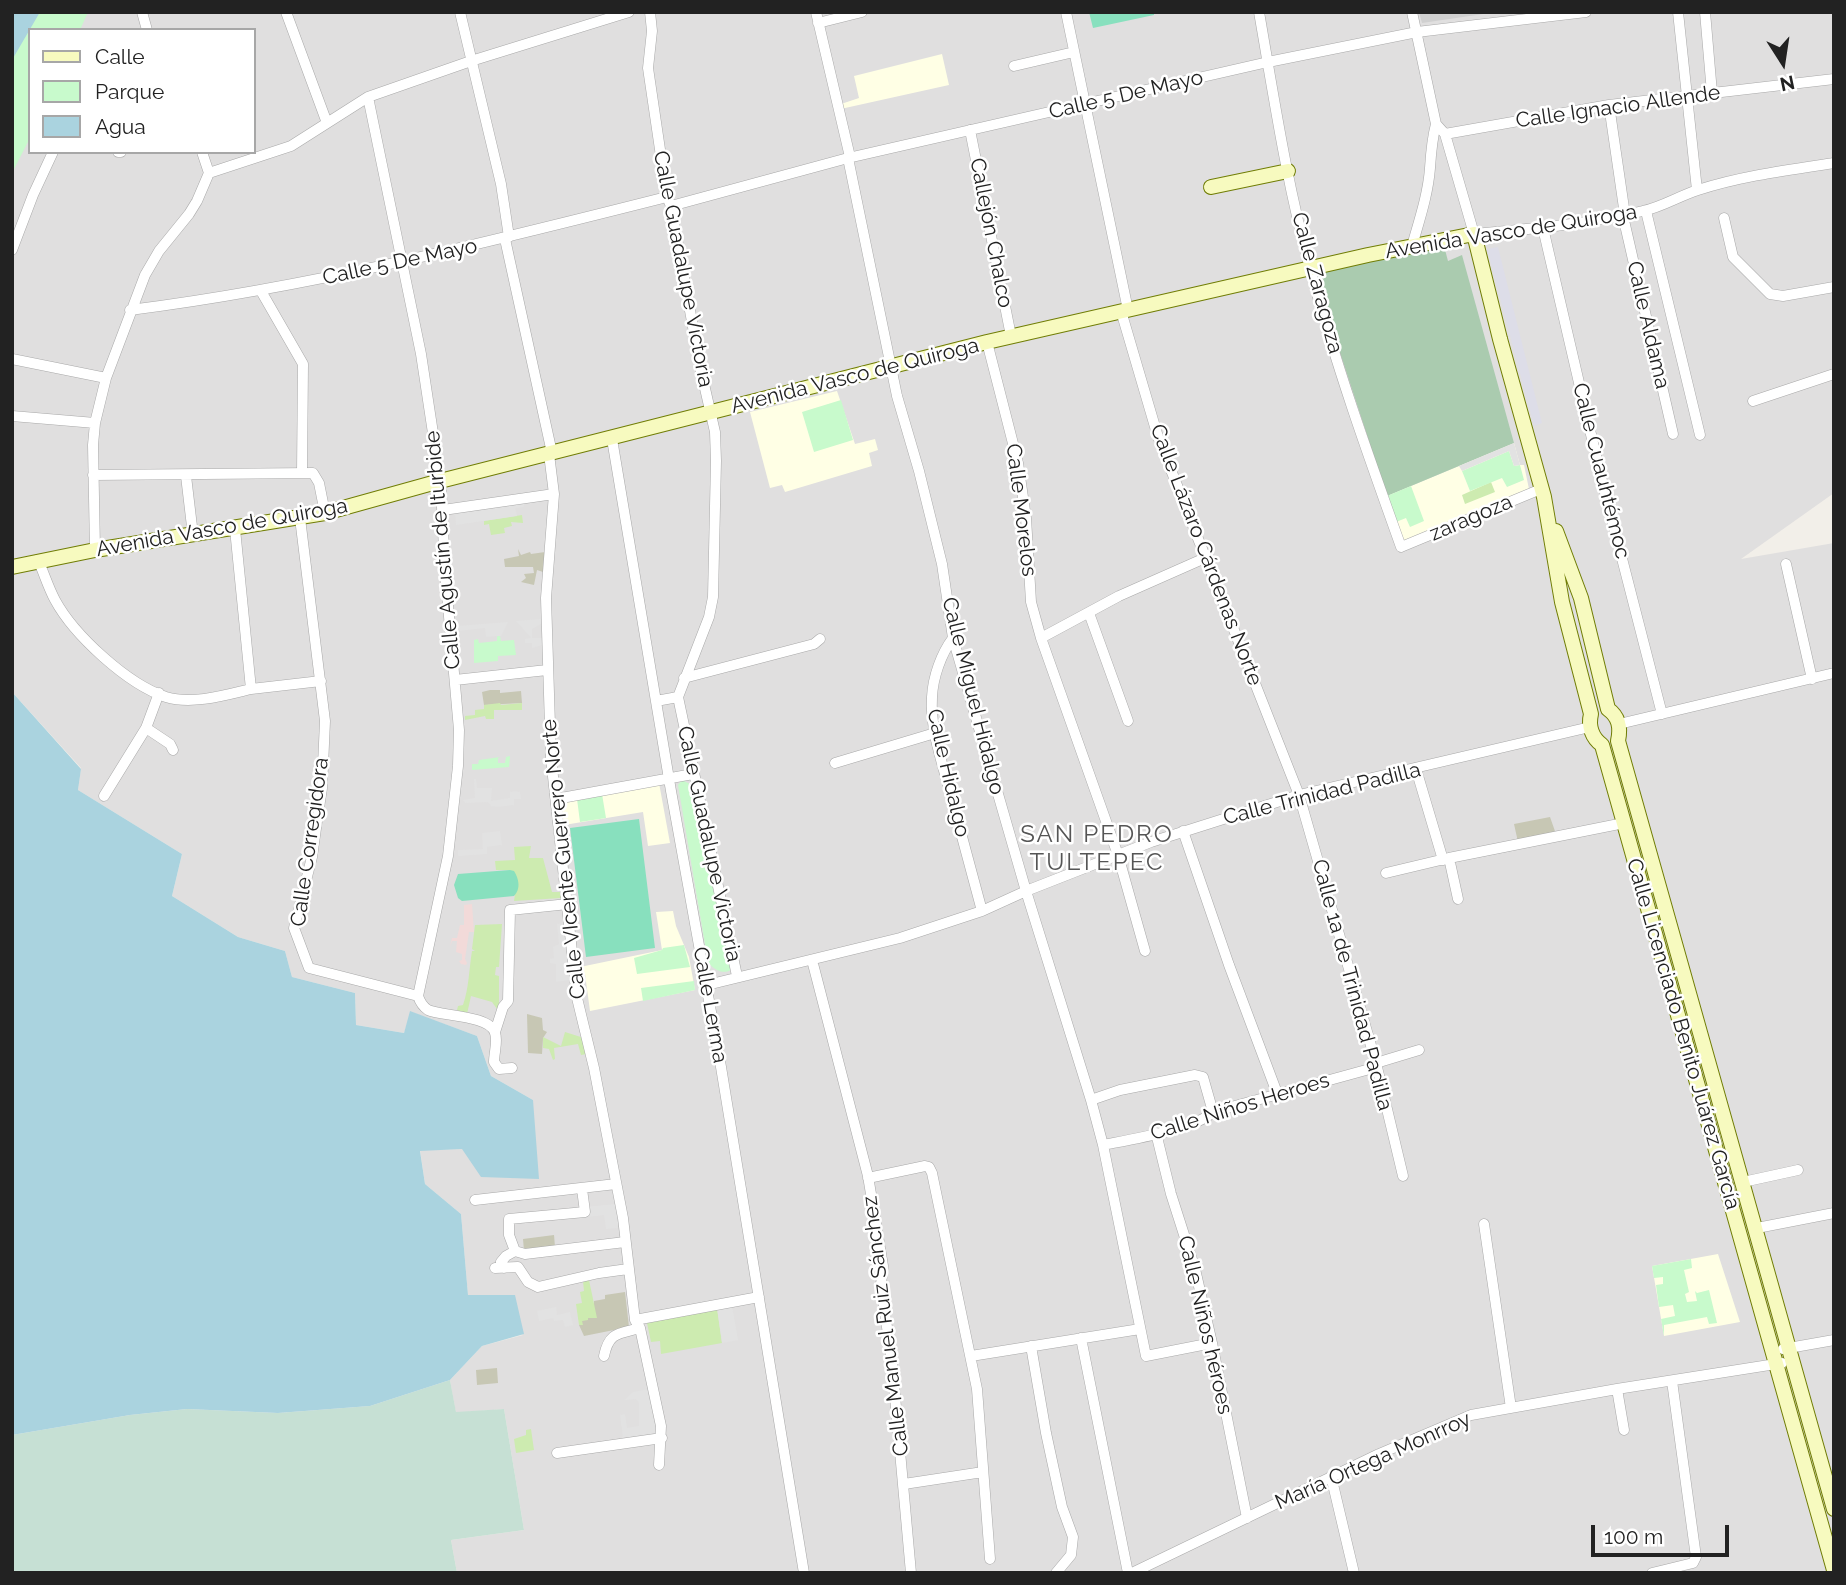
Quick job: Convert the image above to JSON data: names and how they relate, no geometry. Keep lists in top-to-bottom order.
{
  "streets": {
    "street": [
      "Calle 5 De Mayo",
      "Calle Ignacio Allende",
      "Avenida Vasco de Quiroga",
      "Callejón Chalco",
      "Calle Guadalupe Victoria",
      "Calle Zaragoza",
      "Calle Aldama",
      "Calle Cuauhtémoc",
      "Calle Morelos",
      "zaragoza",
      "Calle Agustín de Iturbide",
      "Calle Lázaro Cárdenas Norte",
      "Calle Miguel Hidalgo",
      "Calle Hidalgo",
      "Calle Trinidad Padilla",
      "Calle Corregidora",
      "Calle VIcente Guerrero Norte",
      "Calle 1a de Trinidad Padilla",
      "Calle Lerma",
      "Calle Licenciado Benito Juárez García",
      "Calle Niños Heroes",
      "Calle Niños héroes",
      "Calle Manuel Ruiz Sánchez",
      "María Ortega Monrroy"
    ]
  },
  "crossings": [
    ["Calle 5 De Mayo", "Callejón Chalco"],
    ["Calle 5 De Mayo", "Calle Guadalupe Victoria"],
    ["Calle 5 De Mayo", "Calle Zaragoza"],
    ["Calle 5 De Mayo", "Calle Agustín de Iturbide"],
    ["Calle 5 De Mayo", "Calle Lázaro Cárdenas Norte"],
    ["Calle 5 De Mayo", "Calle Miguel Hidalgo"],
    ["Calle 5 De Mayo", "Calle VIcente Guerrero Norte"],
    ["Calle Ignacio Allende", "Calle Licenciado Benito Juárez García"],
    ["Avenida Vasco de Quiroga", "Callejón Chalco"],
    ["Avenida Vasco de Quiroga", "Calle Guadalupe Victoria"],
    ["Avenida Vasco de Quiroga", "Calle Zaragoza"],
    ["Avenida Vasco de Quiroga", "Calle Aldama"],
    ["Avenida Vasco de Quiroga", "Calle Cuauhtémoc"],
    ["Avenida Vasco de Quiroga", "Calle Morelos"],
    ["Avenida Vasco de Quiroga", "Calle Agustín de Iturbide"],
    ["Avenida Vasco de Quiroga", "Calle Lázaro Cárdenas Norte"],
    ["Avenida Vasco de Quiroga", "Calle Miguel Hidalgo"],
    ["Avenida Vasco de Quiroga", "Calle Corregidora"],
    ["Avenida Vasco de Quiroga", "Calle VIcente Guerrero Norte"],
    ["Avenida Vasco de Quiroga", "Calle Lerma"],
    ["Avenida Vasco de Quiroga", "Calle Licenciado Benito Juárez García"],
    ["Calle Guadalupe Victoria", "Calle Trinidad Padilla"],
    ["Calle Zaragoza", "zaragoza"],
    ["Calle Morelos", "Calle Trinidad Padilla"],
    ["zaragoza", "Calle Licenciado Benito Juárez García"],
    ["Calle Agustín de Iturbide", "Calle Corregidora"],
    ["Calle Lázaro Cárdenas Norte", "Calle Trinidad Padilla"],
    ["Calle Lázaro Cárdenas Norte", "Calle 1a de Trinidad Padilla"],
    ["Calle Miguel Hidalgo", "Calle Hidalgo"],
    ["Calle Miguel Hidalgo", "Calle Trinidad Padilla"],
    ["Calle Miguel Hidalgo", "Calle Niños Heroes"],
    ["Calle Miguel Hidalgo", "Calle Niños héroes"],
    ["Calle Hidalgo", "Calle Trinidad Padilla"],
    ["Calle Trinidad Padilla", "Calle 1a de Trinidad Padilla"],
    ["Calle Trinidad Padilla", "Calle Lerma"],
    ["Calle Trinidad Padilla", "Calle Licenciado Benito Juárez García"],
    ["Calle Trinidad Padilla", "Calle Manuel Ruiz Sánchez"],
    ["Calle 1a de Trinidad Padilla", "Calle Niños Heroes"],
    ["Calle Licenciado Benito Juárez García", "María Ortega Monrroy"],
    ["Calle Niños Heroes", "Calle Niños héroes"],
    ["Calle Niños héroes", "María Ortega Monrroy"]
  ],
  "districts": ["SAN PEDRO TULTEPEC"],
  "legend": ["Calle", "Parque", "Agua"],
  "scale_bar": "100 m",
  "north": "bottom"
}
